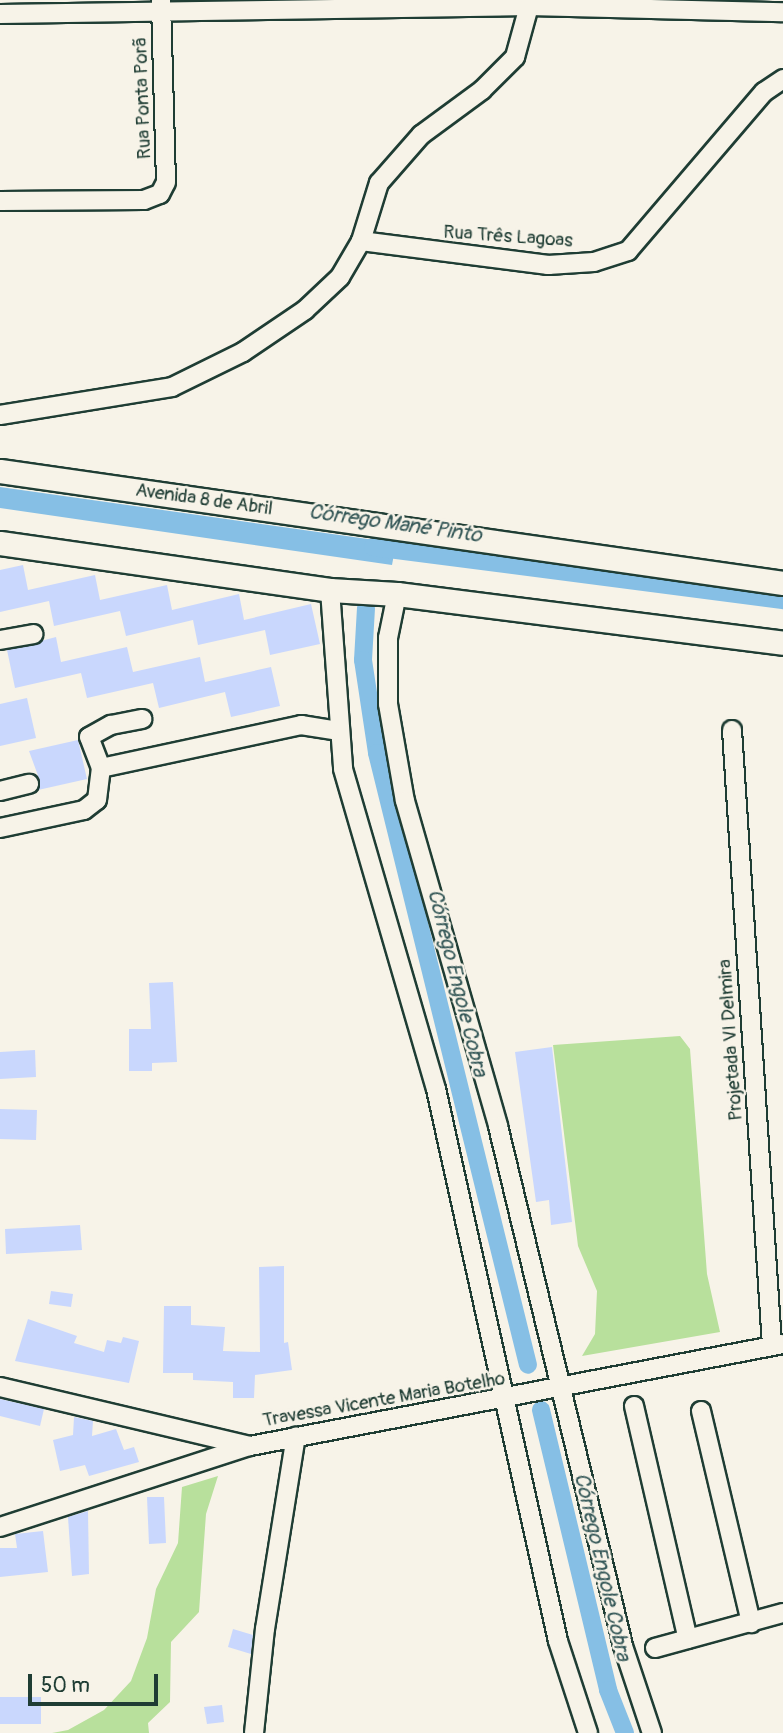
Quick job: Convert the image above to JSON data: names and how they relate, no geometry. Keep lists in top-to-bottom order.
{
  "streets": {
    "main road": ["Avenida 8 de Abril"],
    "street": [
      "Rua Ponta Porã",
      "Rua Três Lagoas",
      "Projetada VI Delmira",
      "Travessa Vicente Maria Botelho"
    ]
  },
  "crossings": [
    ["Projetada VI Delmira", "Travessa Vicente Maria Botelho"]
  ],
  "water": ["Córrego Mané Pinto", "Córrego Engole Cobra"],
  "scale_bar": "50 m"
}
